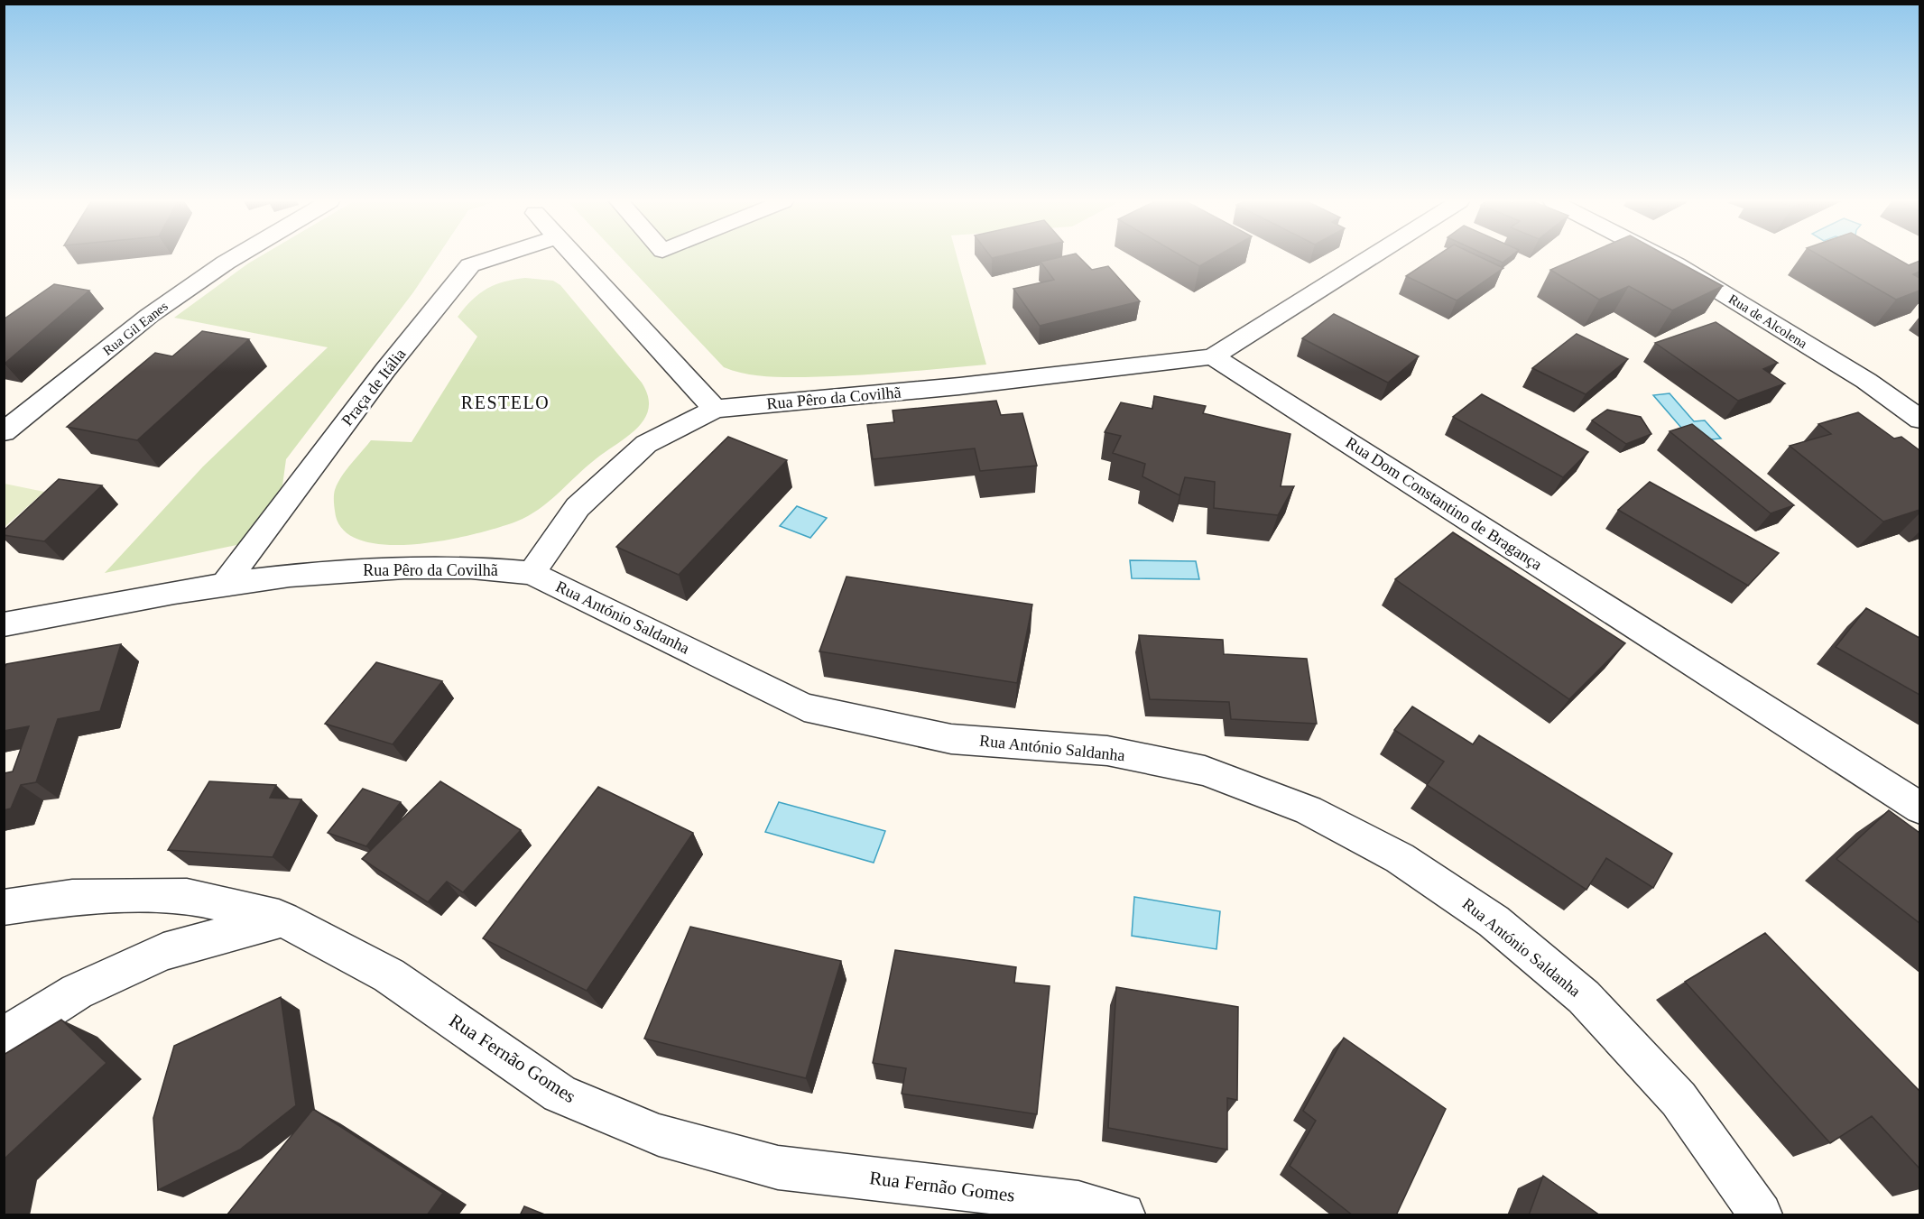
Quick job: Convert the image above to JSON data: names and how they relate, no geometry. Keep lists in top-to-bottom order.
{
  "streets": {
    "street": [
      "Rua de Alcolena",
      "Rua Gil Eanes",
      "Praça de Itália",
      "Rua Pêro da Covilhã",
      "Rua Dom Constantino de Bragança",
      "Rua António Saldanha",
      "Rua Fernão Gomes"
    ]
  },
  "crossings": [
    ["Praça de Itália", "Rua Pêro da Covilhã"],
    ["Rua Pêro da Covilhã", "Rua Dom Constantino de Bragança"],
    ["Rua Pêro da Covilhã", "Rua António Saldanha"]
  ],
  "districts": ["RESTELO"]
}
